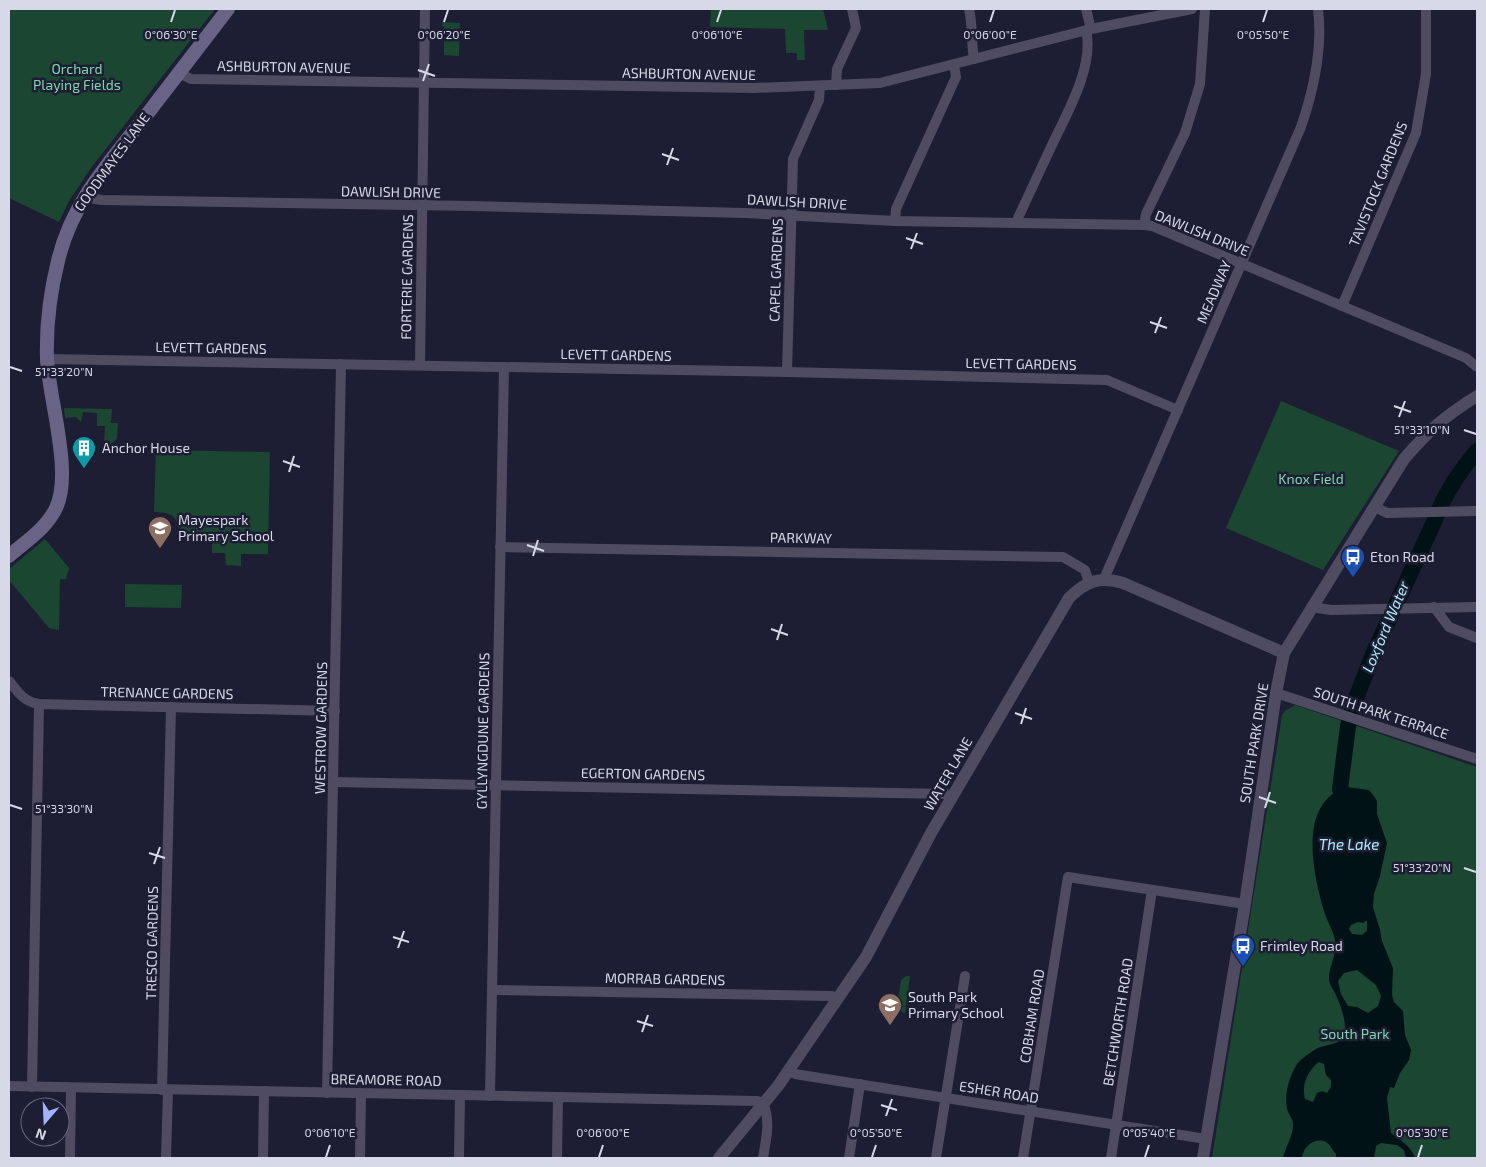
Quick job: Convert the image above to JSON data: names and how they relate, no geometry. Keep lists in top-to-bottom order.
{
  "streets": {
    "main road": ["GOODMAYES LANE"],
    "street": [
      "ASHBURTON AVENUE",
      "TAVISTOCK GARDENS",
      "DAWLISH DRIVE",
      "CAPEL GARDENS",
      "FORTERIE GARDENS",
      "MEADWAY",
      "LEVETT GARDENS",
      "PARKWAY",
      "TRENANCE GARDENS",
      "SOUTH PARK TERRACE",
      "WESTROW GARDENS",
      "GYLLYNGDUNE GARDENS",
      "SOUTH PARK DRIVE",
      "EGERTON GARDENS",
      "WATER LANE",
      "TRESCO GARDENS",
      "MORRAB GARDENS",
      "COBHAM ROAD",
      "BETCHWORTH ROAD",
      "BREAMORE ROAD",
      "ESHER ROAD"
    ]
  },
  "crossings": [
    ["ASHBURTON AVENUE", "GOODMAYES LANE"],
    ["ASHBURTON AVENUE", "CAPEL GARDENS"],
    ["ASHBURTON AVENUE", "FORTERIE GARDENS"],
    ["GOODMAYES LANE", "DAWLISH DRIVE"],
    ["GOODMAYES LANE", "LEVETT GARDENS"],
    ["TAVISTOCK GARDENS", "DAWLISH DRIVE"],
    ["DAWLISH DRIVE", "CAPEL GARDENS"],
    ["DAWLISH DRIVE", "FORTERIE GARDENS"],
    ["DAWLISH DRIVE", "MEADWAY"],
    ["CAPEL GARDENS", "LEVETT GARDENS"],
    ["FORTERIE GARDENS", "LEVETT GARDENS"],
    ["MEADWAY", "LEVETT GARDENS"],
    ["MEADWAY", "WATER LANE"],
    ["LEVETT GARDENS", "WESTROW GARDENS"],
    ["LEVETT GARDENS", "GYLLYNGDUNE GARDENS"],
    ["PARKWAY", "GYLLYNGDUNE GARDENS"],
    ["PARKWAY", "WATER LANE"],
    ["TRENANCE GARDENS", "WESTROW GARDENS"],
    ["TRENANCE GARDENS", "TRESCO GARDENS"],
    ["SOUTH PARK TERRACE", "SOUTH PARK DRIVE"],
    ["WESTROW GARDENS", "EGERTON GARDENS"],
    ["WESTROW GARDENS", "BREAMORE ROAD"],
    ["GYLLYNGDUNE GARDENS", "EGERTON GARDENS"],
    ["GYLLYNGDUNE GARDENS", "MORRAB GARDENS"],
    ["GYLLYNGDUNE GARDENS", "BREAMORE ROAD"],
    ["SOUTH PARK DRIVE", "WATER LANE"],
    ["SOUTH PARK DRIVE", "ESHER ROAD"],
    ["EGERTON GARDENS", "WATER LANE"],
    ["WATER LANE", "MORRAB GARDENS"],
    ["WATER LANE", "BREAMORE ROAD"],
    ["WATER LANE", "ESHER ROAD"],
    ["TRESCO GARDENS", "BREAMORE ROAD"],
    ["COBHAM ROAD", "BETCHWORTH ROAD"],
    ["COBHAM ROAD", "ESHER ROAD"],
    ["BETCHWORTH ROAD", "ESHER ROAD"]
  ],
  "water": ["Loxford Water", "The Lake"],
  "parks": ["Orchard Playing Fields", "Knox Field", "South Park"],
  "places": {
    "building": ["Anchor House"],
    "school or university": ["Mayespark Primary School", "South Park Primary School"],
    "bus stop": ["Eton Road", "Frimley Road"]
  },
  "north": "bottom",
  "coordinates": [
    "0°06'30\"E",
    "0°06'20\"E",
    "0°06'10\"E",
    "0°06'00\"E",
    "0°05'50\"E",
    "51°33'20\"N",
    "51°33'10\"N",
    "51°33'30\"N",
    "0°05'40\"E",
    "0°05'30\"E"
  ]
}
